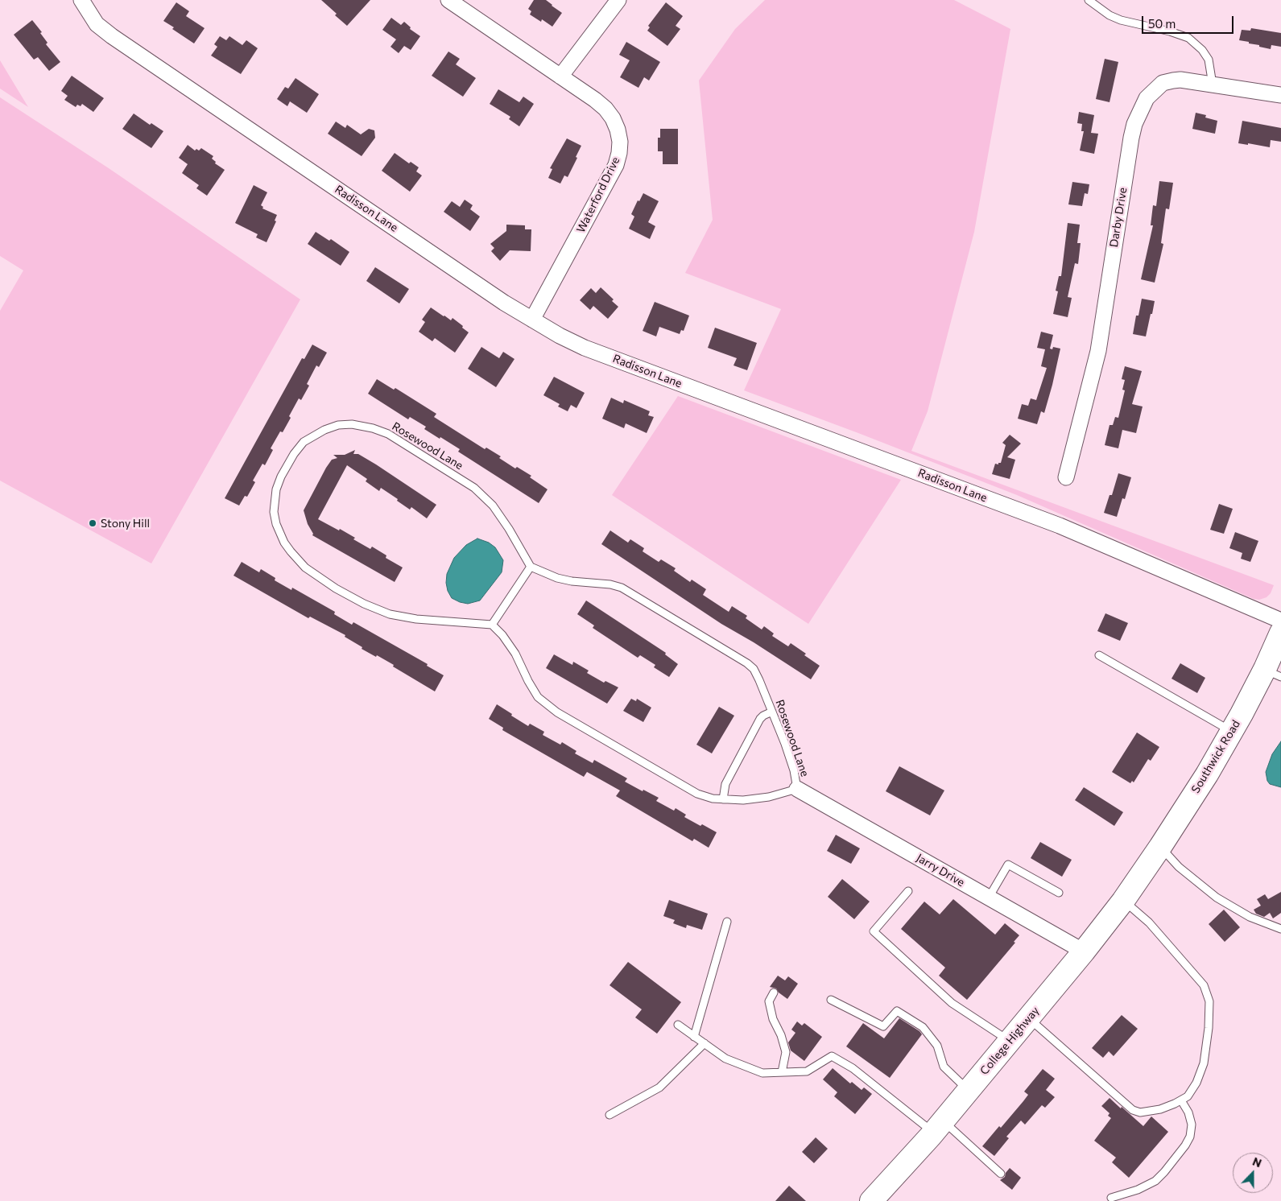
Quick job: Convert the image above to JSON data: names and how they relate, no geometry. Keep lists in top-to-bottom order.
{
  "streets": {
    "highway": ["Southwick Road", "College Highway"],
    "street": [
      "Waterford Drive",
      "Radisson Lane",
      "Darby Drive",
      "Jarry Drive"
    ],
    "lane": ["Rosewood Lane"]
  },
  "crossings": [
    ["Waterford Drive", "Radisson Lane"],
    ["Rosewood Lane", "Jarry Drive"],
    ["Southwick Road", "College Highway"],
    ["Jarry Drive", "College Highway"]
  ],
  "places": ["Stony Hill"],
  "scale_bar": "50 m",
  "north": "top"
}
